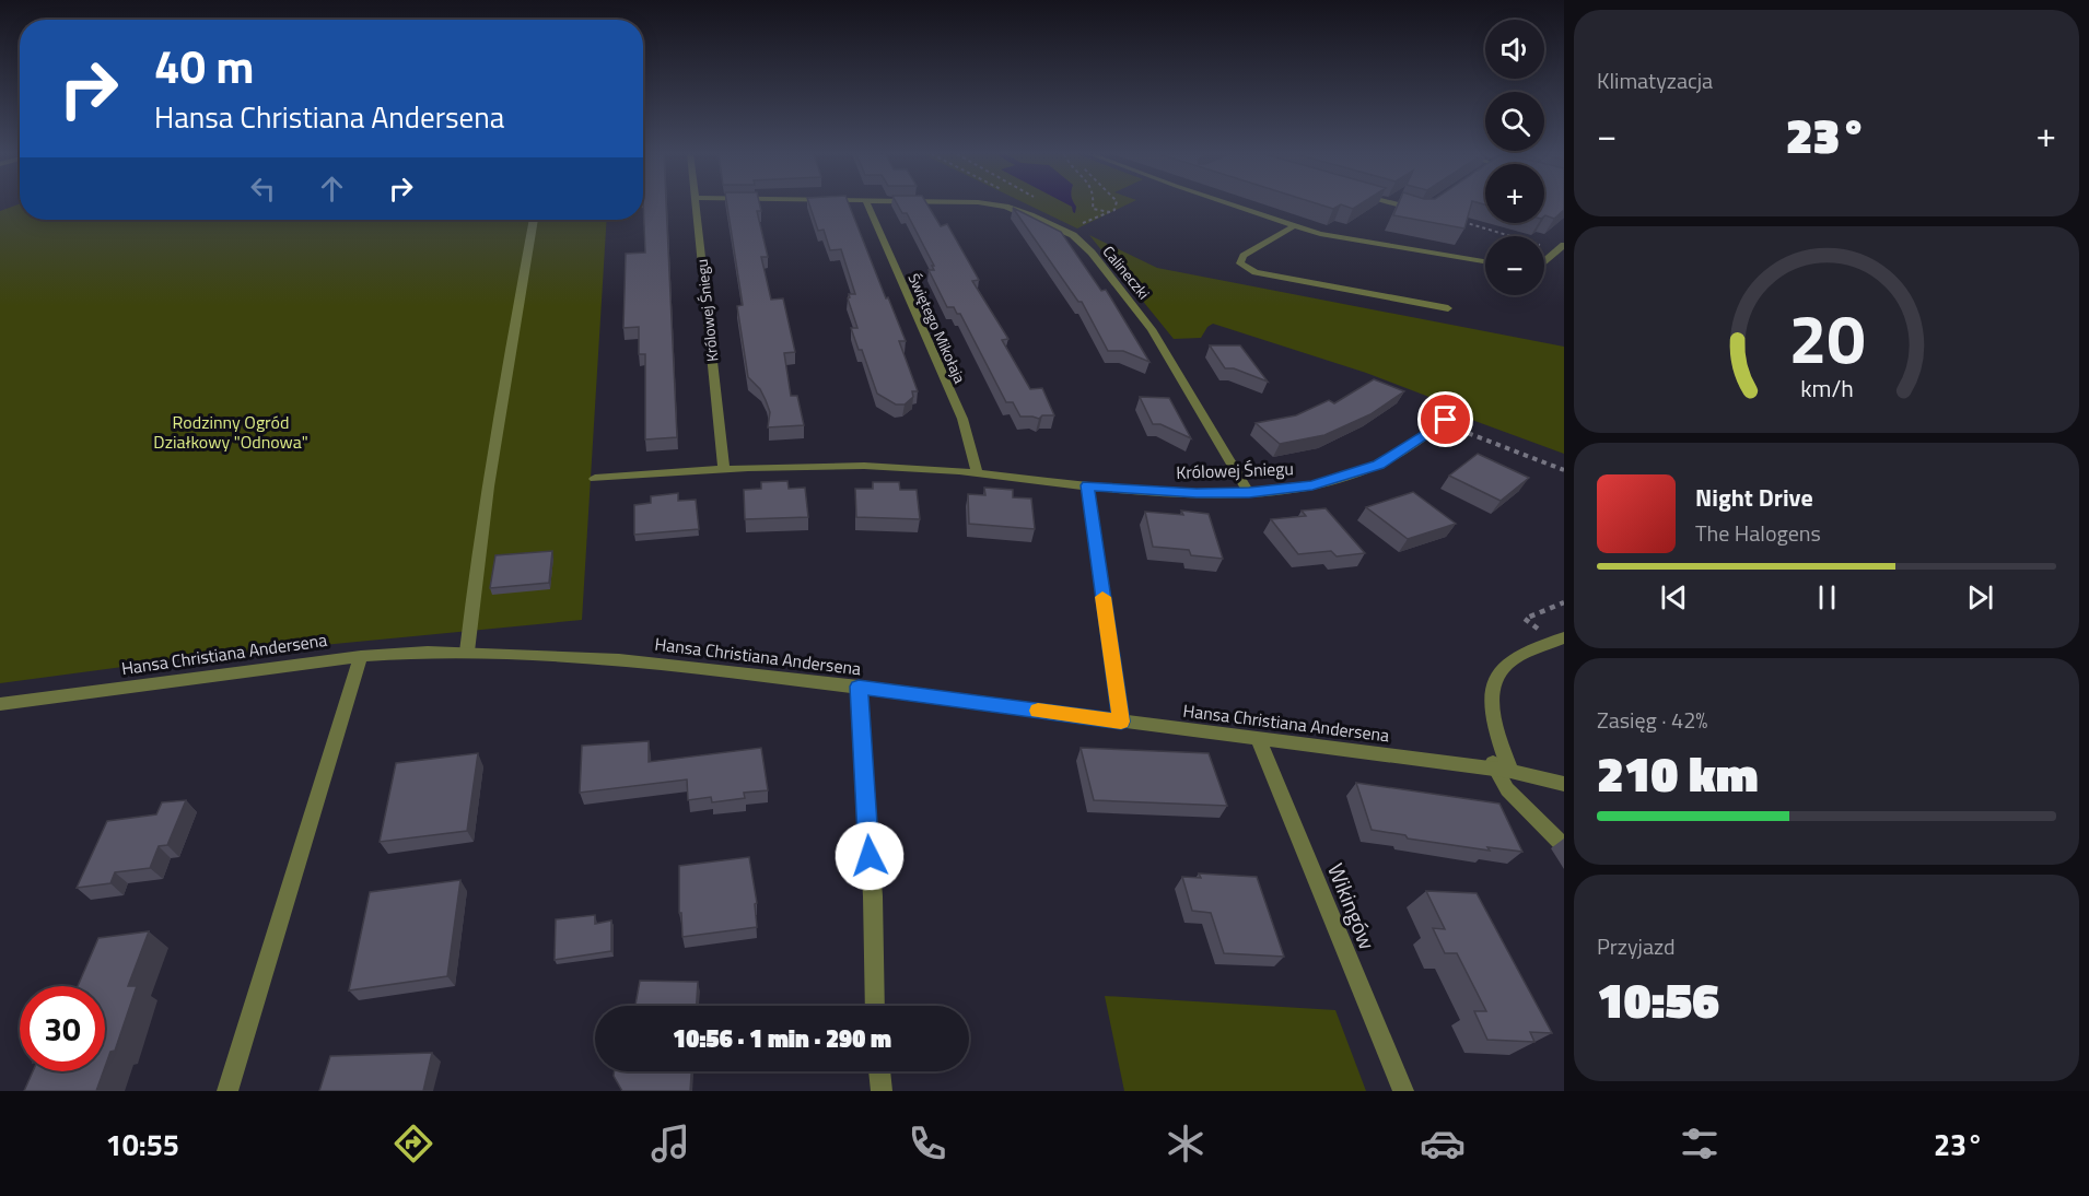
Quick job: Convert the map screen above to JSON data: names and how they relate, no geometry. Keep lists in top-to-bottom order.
{
  "streets": {
    "street": [
      "Calineczki",
      "Królowej Śniegu",
      "Świętego Mikołaja",
      "Hansa Christiana Andersena",
      "Wikingów"
    ]
  },
  "crossings": [
    ["Calineczki", "Królowej Śniegu"],
    ["Królowej Śniegu", "Świętego Mikołaja"],
    ["Hansa Christiana Andersena", "Wikingów"]
  ],
  "parks": ["Rodzinny Ogród Działkowy \"Odnowa\""],
  "page": {
    "tile": [
      "Klimatyzacja",
      ["Zasięg · 42%", "210 km"],
      ["Przyjazd", "10:56"]
    ],
    "map_buttons": ["+", "−"],
    "turn": ["40 m", "Hansa Christiana Andersena"],
    "heat": ["−", "23°", "+"],
    "song": ["Night Drive", "The Halogens"],
    "limit": "30",
    "trip": "10:56 · 1 min · 290 m",
    "tabs": ["10:55", "23°"],
    "gauge": ["20", "km/h"]
  }
}
